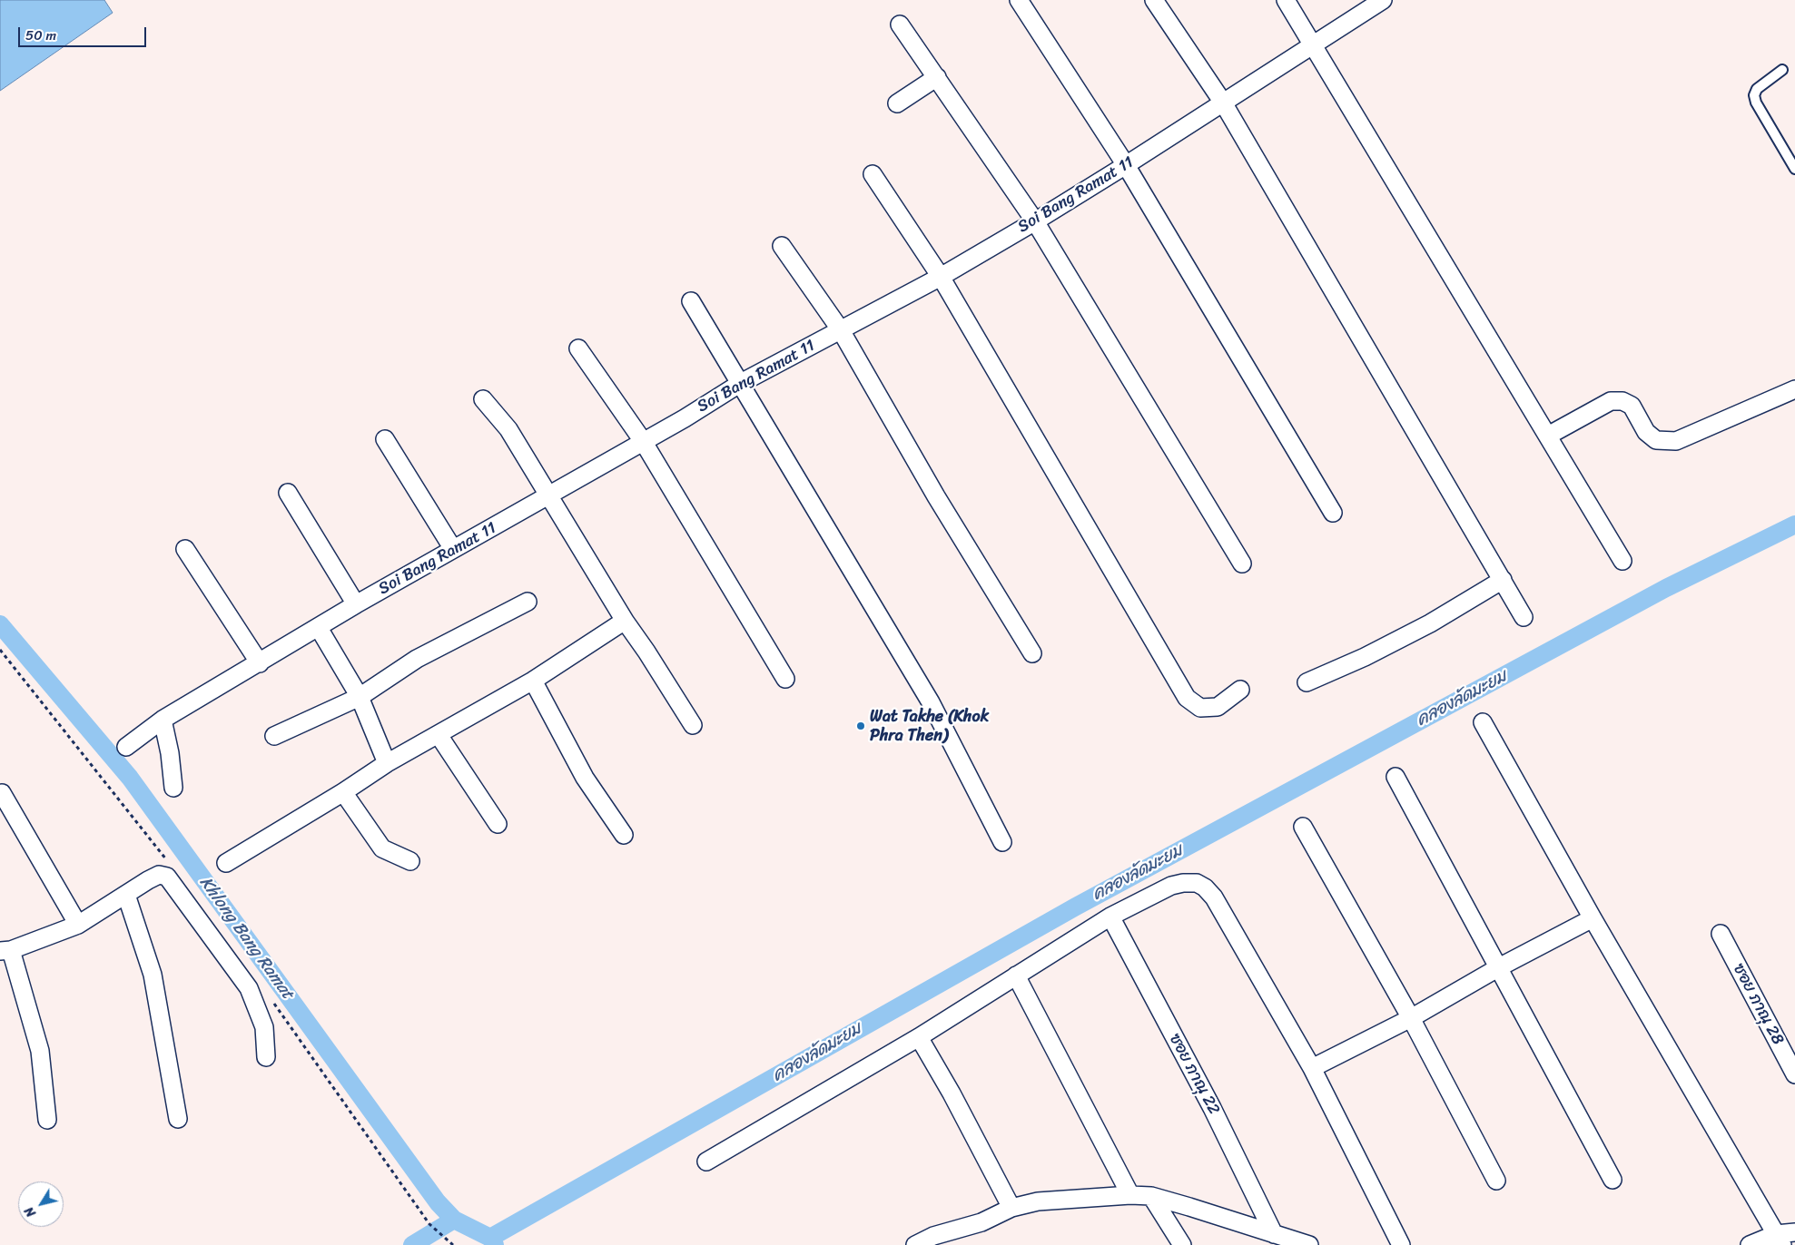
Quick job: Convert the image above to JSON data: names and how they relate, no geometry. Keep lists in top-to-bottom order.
{
  "streets": {
    "street": ["Soi Bang Ramat 11", "ซอย ภาณุ 28", "ซอย ภาณุ 22"]
  },
  "water": ["คลองลัดมะยม", "Khlong Bang Ramat"],
  "places": ["Wat Takhe (Khok Phra Then)"],
  "scale_bar": "50 m",
  "north": "bottom left"
}
